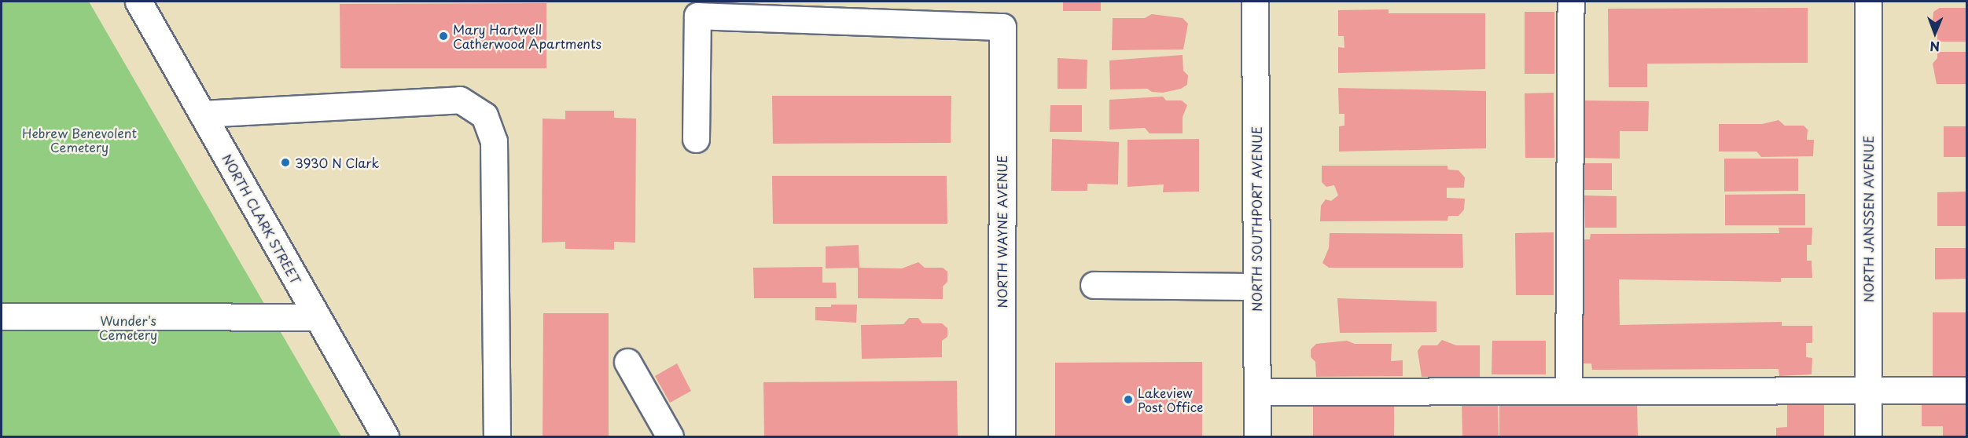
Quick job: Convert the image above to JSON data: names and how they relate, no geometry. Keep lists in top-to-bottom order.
{
  "streets": {
    "street": [
      "NORTH CLARK STREET",
      "NORTH SOUTHPORT AVENUE",
      "NORTH JANSSEN AVENUE",
      "NORTH WAYNE AVENUE"
    ]
  },
  "parks": ["Hebrew Benevolent Cemetery", "Wunder's Cemetery"],
  "places": ["Mary Hartwell Catherwood Apartments", "3930 N Clark", "Lakeview Post Office"],
  "north": "bottom"
}
